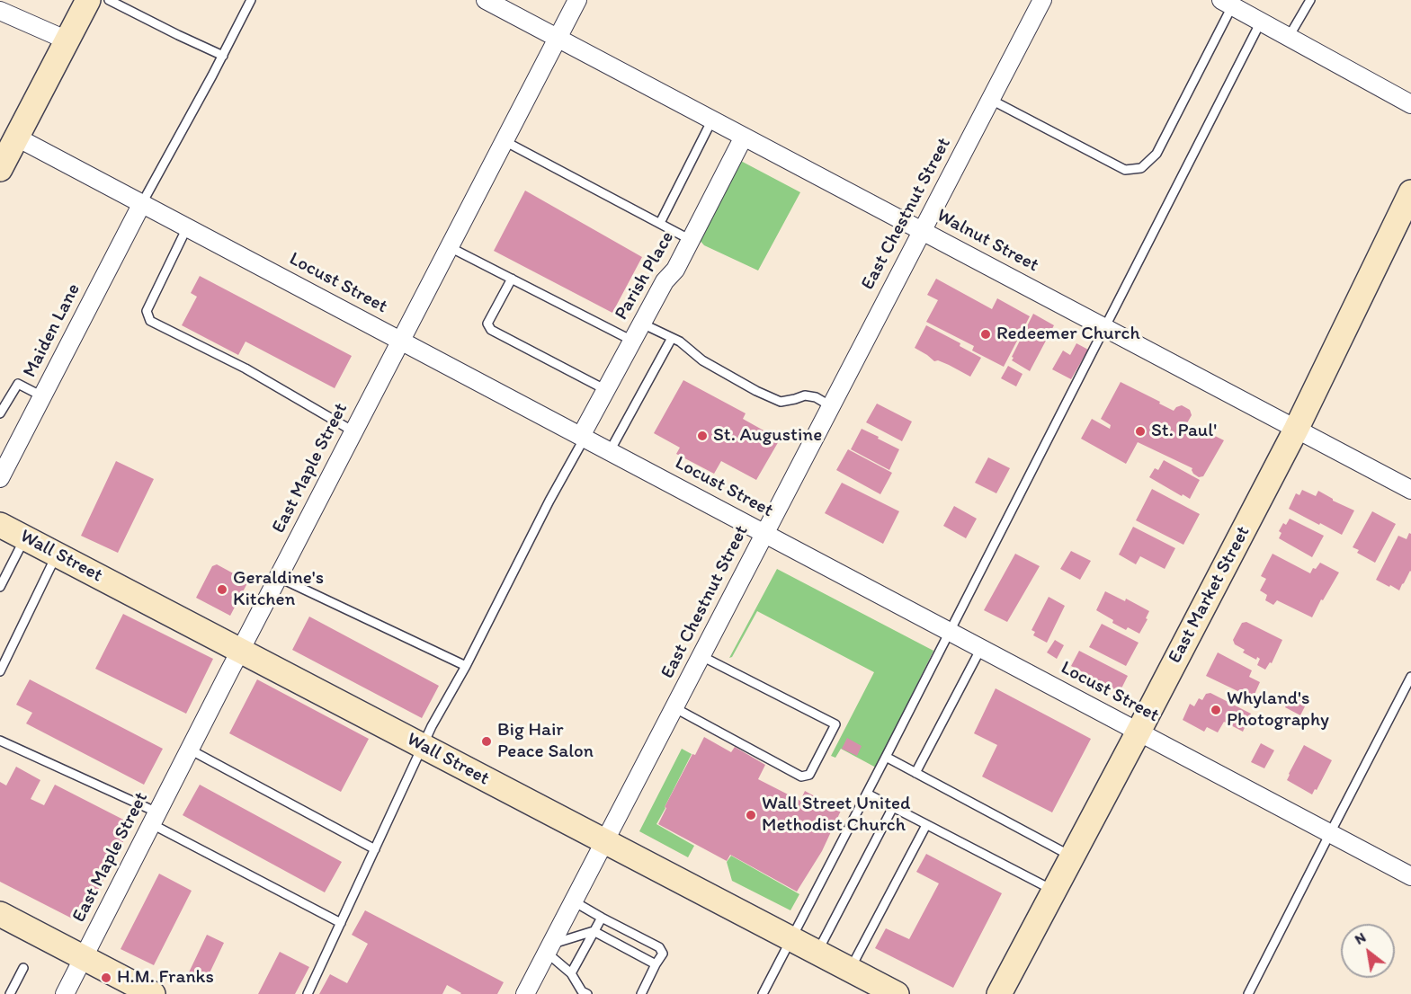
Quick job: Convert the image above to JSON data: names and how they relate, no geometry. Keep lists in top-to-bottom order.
{
  "streets": {
    "street": [
      "East Chestnut Street",
      "Walnut Street",
      "Parish Place",
      "Locust Street",
      "Maiden Lane",
      "East Maple Street",
      "Wall Street",
      "East Market Street"
    ]
  },
  "crossings": [
    ["East Chestnut Street", "Walnut Street"],
    ["East Chestnut Street", "Locust Street"],
    ["East Chestnut Street", "Wall Street"],
    ["Walnut Street", "Parish Place"],
    ["Walnut Street", "East Maple Street"],
    ["Walnut Street", "East Market Street"],
    ["Parish Place", "Locust Street"],
    ["Locust Street", "Maiden Lane"],
    ["Locust Street", "East Maple Street"],
    ["Locust Street", "East Market Street"],
    ["East Maple Street", "Wall Street"]
  ],
  "places": [
    "Redeemer Church",
    "St. Paul'",
    "St. Augustine",
    "Geraldine's Kitchen",
    "Whyland's Photography",
    "Big Hair Peace Salon",
    "Wall Street United Methodist Church",
    "H.M. Franks"
  ],
  "north": "top left"
}
